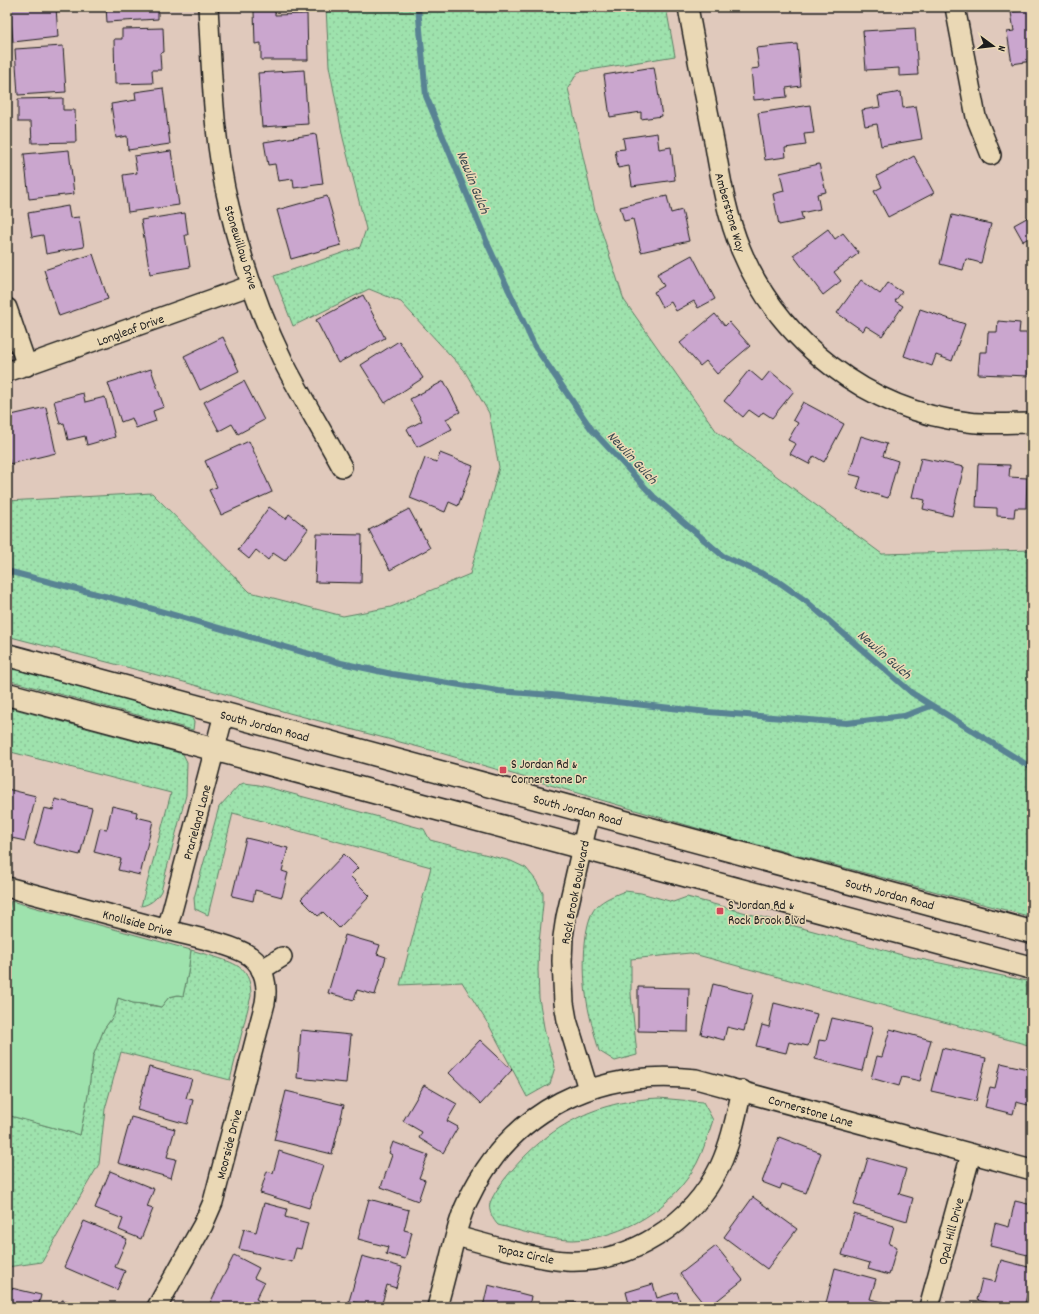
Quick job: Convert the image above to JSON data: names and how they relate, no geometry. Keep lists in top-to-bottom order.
{
  "streets": {
    "main road": ["South Jordan Road"],
    "street": [
      "Amberstone Way",
      "Stonewillow Drive",
      "Longleaf Drive",
      "Prarieland Lane",
      "Rock Brook Boulevard",
      "Knollside Drive",
      "Cornerstone Lane",
      "Moorside Drive",
      "Opal Hill Drive",
      "Topaz Circle"
    ]
  },
  "crossings": [
    ["Stonewillow Drive", "Longleaf Drive"],
    ["South Jordan Road", "Prarieland Lane"],
    ["South Jordan Road", "Rock Brook Boulevard"],
    ["Prarieland Lane", "Knollside Drive"],
    ["Rock Brook Boulevard", "Cornerstone Lane"],
    ["Knollside Drive", "Moorside Drive"],
    ["Cornerstone Lane", "Opal Hill Drive"],
    ["Cornerstone Lane", "Topaz Circle"]
  ],
  "water": ["Newlin Gulch"],
  "places": {
    "transit": ["S Jordan Rd & Cornerstone Dr", "S Jordan Rd & Rock Brook Blvd"]
  },
  "north": "right"
}
